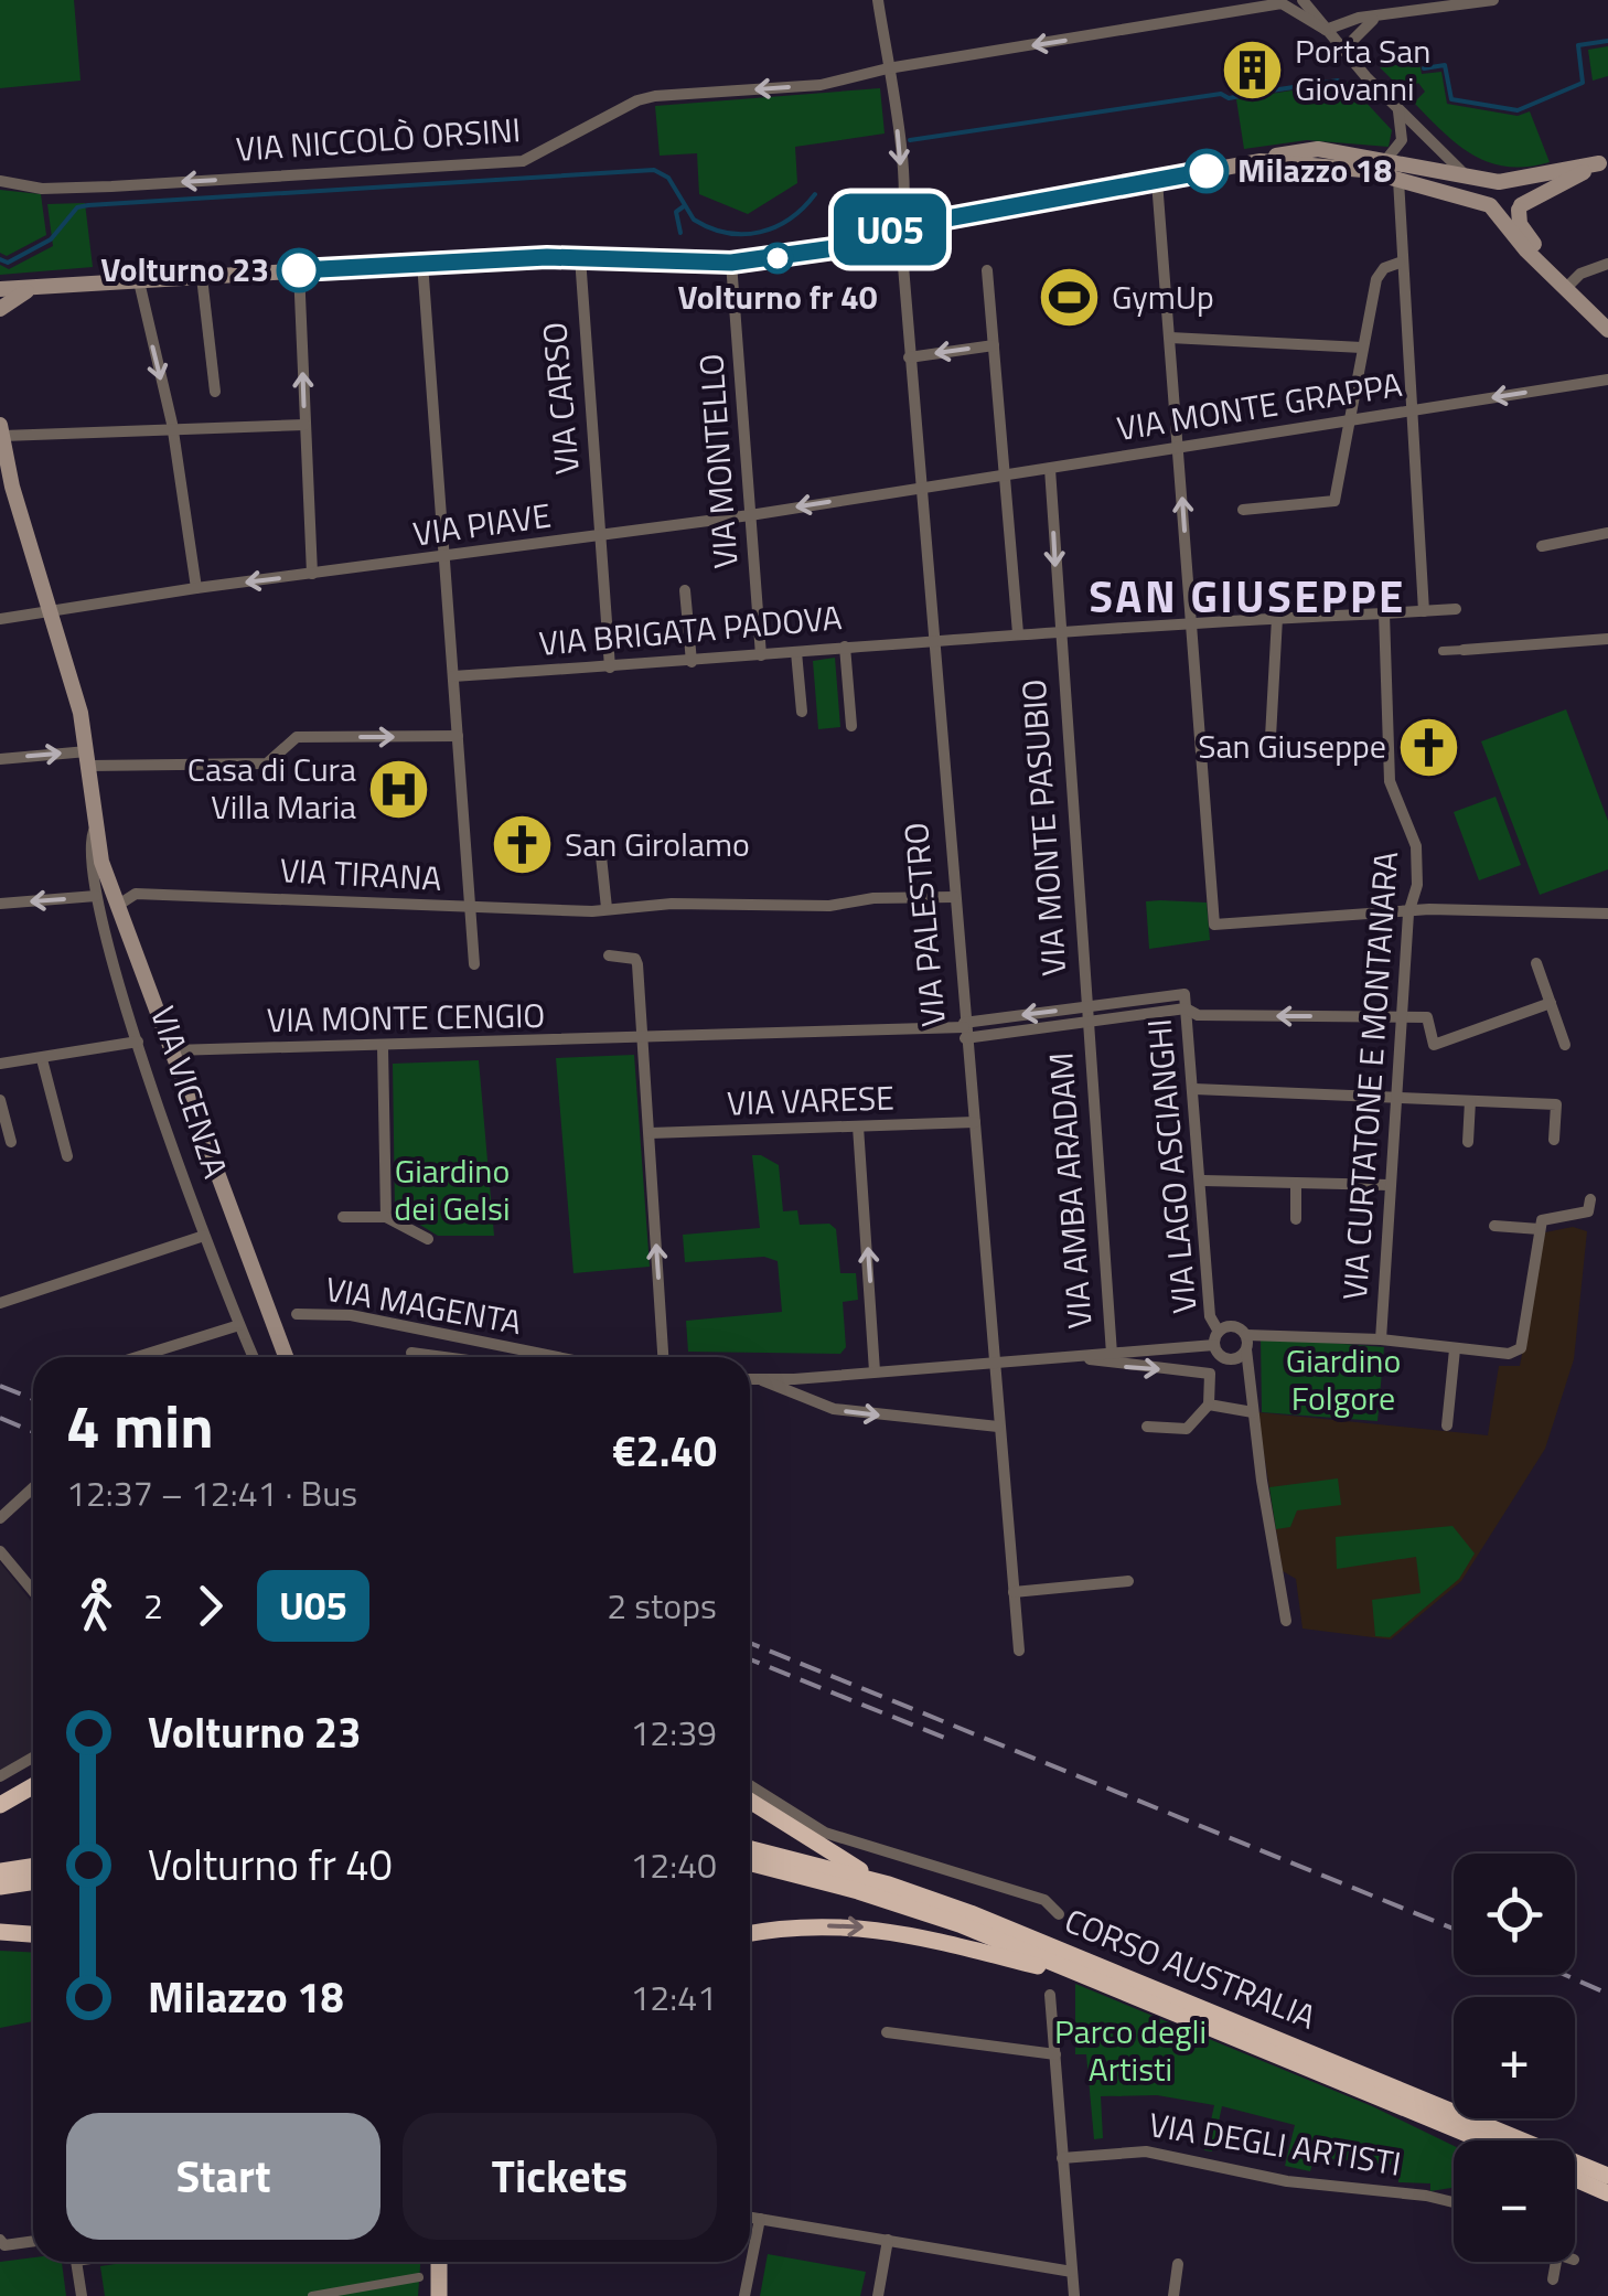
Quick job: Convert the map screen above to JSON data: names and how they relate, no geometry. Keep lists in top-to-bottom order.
{
  "streets": {
    "highway": ["CORSO AUSTRALIA"],
    "main road": ["VIA PALESTRO", "VIA VICENZA"],
    "street": [
      "VIA NICCOLÒ ORSINI",
      "VIA CARSO",
      "VIA MONTE GRAPPA",
      "VIA MONTELLO",
      "VIA PIAVE",
      "VIA BRIGATA PADOVA",
      "VIA MONTE PASUBIO",
      "VIA TIRANA",
      "VIA MONTE CENGIO",
      "VIA CURTATONE E MONTANARA",
      "VIA VARESE",
      "VIA LAGO ASCIANGHI",
      "VIA AMBA ARADAM",
      "VIA MAGENTA",
      "VIA DEGLI ARTISTI"
    ]
  },
  "crossings": [
    ["VIA NICCOLÒ ORSINI", "VIA PALESTRO"],
    ["VIA CARSO", "VIA PIAVE"],
    ["VIA CARSO", "VIA BRIGATA PADOVA"],
    ["VIA MONTE GRAPPA", "VIA PIAVE"],
    ["VIA MONTE GRAPPA", "VIA MONTE PASUBIO"],
    ["VIA MONTE GRAPPA", "VIA PALESTRO"],
    ["VIA MONTELLO", "VIA PIAVE"],
    ["VIA MONTELLO", "VIA BRIGATA PADOVA"],
    ["VIA PIAVE", "VIA PALESTRO"],
    ["VIA PIAVE", "VIA VICENZA"],
    ["VIA BRIGATA PADOVA", "VIA MONTE PASUBIO"],
    ["VIA BRIGATA PADOVA", "VIA PALESTRO"],
    ["VIA BRIGATA PADOVA", "VIA CURTATONE E MONTANARA"],
    ["VIA MONTE PASUBIO", "VIA LAGO ASCIANGHI"],
    ["VIA MONTE PASUBIO", "VIA AMBA ARADAM"],
    ["VIA TIRANA", "VIA PALESTRO"],
    ["VIA TIRANA", "VIA VICENZA"],
    ["VIA PALESTRO", "VIA MONTE CENGIO"],
    ["VIA PALESTRO", "VIA VARESE"],
    ["VIA MONTE CENGIO", "VIA VICENZA"]
  ],
  "one_way": ["VIA NICCOLÒ ORSINI"],
  "districts": ["SAN GIUSEPPE"],
  "parks": ["Giardino dei Gelsi", "Giardino Folgore", "Parco degli Artisti"],
  "places": {
    "building": ["Porta San Giovanni"],
    "other": ["Milazzo 18", "Volturno fr 40", "Volturno 23"],
    "sports": ["GymUp"],
    "church": ["San Giuseppe", "San Girolamo"],
    "hospital": ["Casa di Cura Villa Maria"]
  },
  "lines": ["bus line U05"],
  "page": {
    "on_map": "U05",
    "heading": ["4 min", "12:37 – 12:41 · Bus", "€2.40"],
    "legs": ["2", "U05", "2 stops"],
    "list": [
      {
        "name": "Volturno 23",
        "value": "12:39"
      },
      {
        "name": "Volturno fr 40",
        "value": "12:40"
      },
      {
        "name": "Milazzo 18",
        "value": "12:41"
      }
    ],
    "map_buttons": ["+", "−"],
    "buttons": ["Start", "Tickets"]
  }
}
